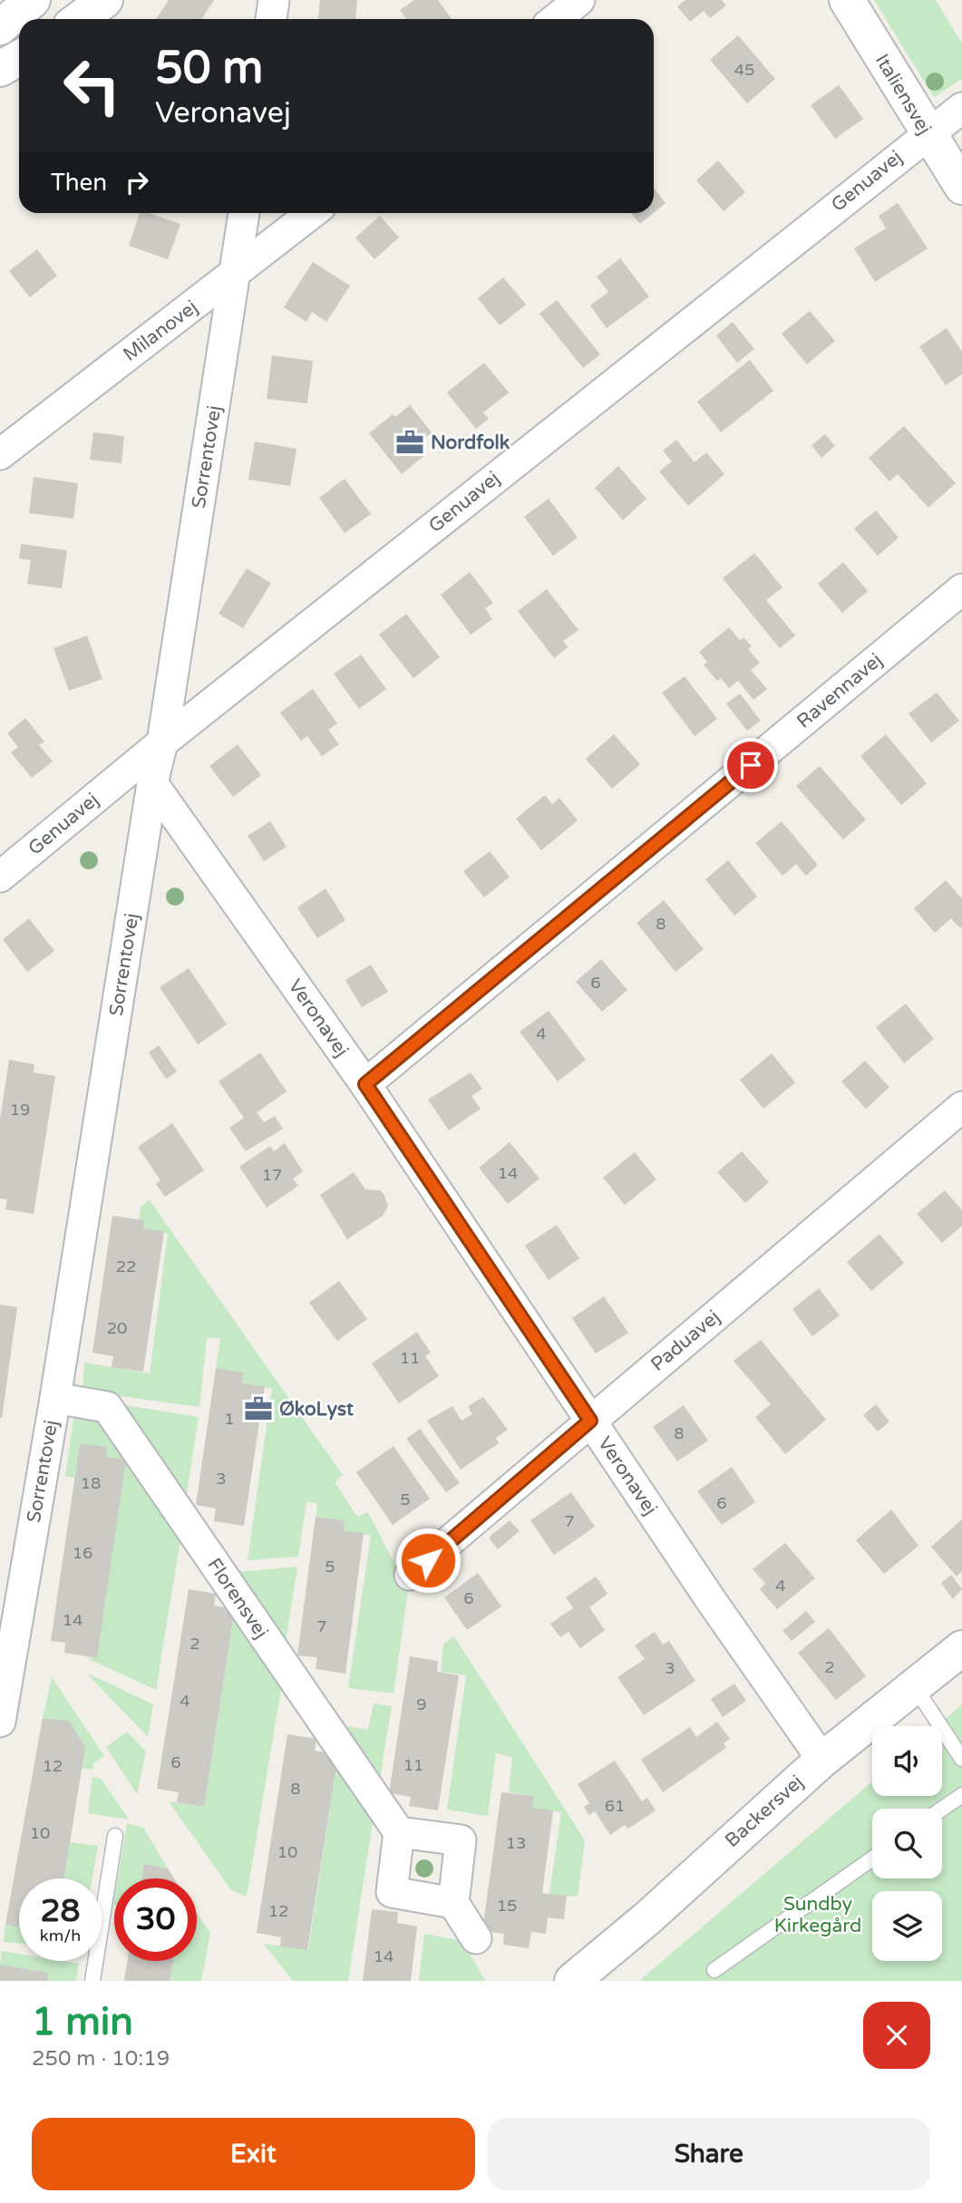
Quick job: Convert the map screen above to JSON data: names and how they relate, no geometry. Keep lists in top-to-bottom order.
{
  "streets": {
    "street": [
      "Italiensvej",
      "Genuavej",
      "Milanovej",
      "Sorrentovej",
      "Ravennavej",
      "Veronavej",
      "Paduavej",
      "Florensvej",
      "Backersvej"
    ]
  },
  "crossings": [
    ["Italiensvej", "Genuavej"],
    ["Genuavej", "Sorrentovej"],
    ["Milanovej", "Sorrentovej"],
    ["Sorrentovej", "Veronavej"],
    ["Sorrentovej", "Florensvej"],
    ["Ravennavej", "Veronavej"],
    ["Veronavej", "Paduavej"],
    ["Veronavej", "Backersvej"]
  ],
  "parks": ["Sundby Kirkegård"],
  "places": {
    "office": ["Nordfolk", "ØkoLyst"]
  },
  "house_numbers": [
    "45",
    "8",
    "6",
    "4",
    "19",
    "14",
    "17",
    "22",
    "20",
    "11",
    "1",
    "8",
    "3",
    "18",
    "5",
    "6",
    "7",
    "16",
    "5",
    "4",
    "6",
    "14",
    "7",
    "2",
    "2",
    "3",
    "4",
    "9",
    "6",
    "11",
    "12",
    "8",
    "61",
    "10",
    "13",
    "10",
    "15",
    "12",
    "14"
  ],
  "page": {
    "turn": ["50 m", "Veronavej"],
    "then": "Then",
    "speed": "28 km/h",
    "limit": "30",
    "heading": ["1 min", "250 m · 10:19"],
    "buttons": ["Exit", "Share"]
  }
}
